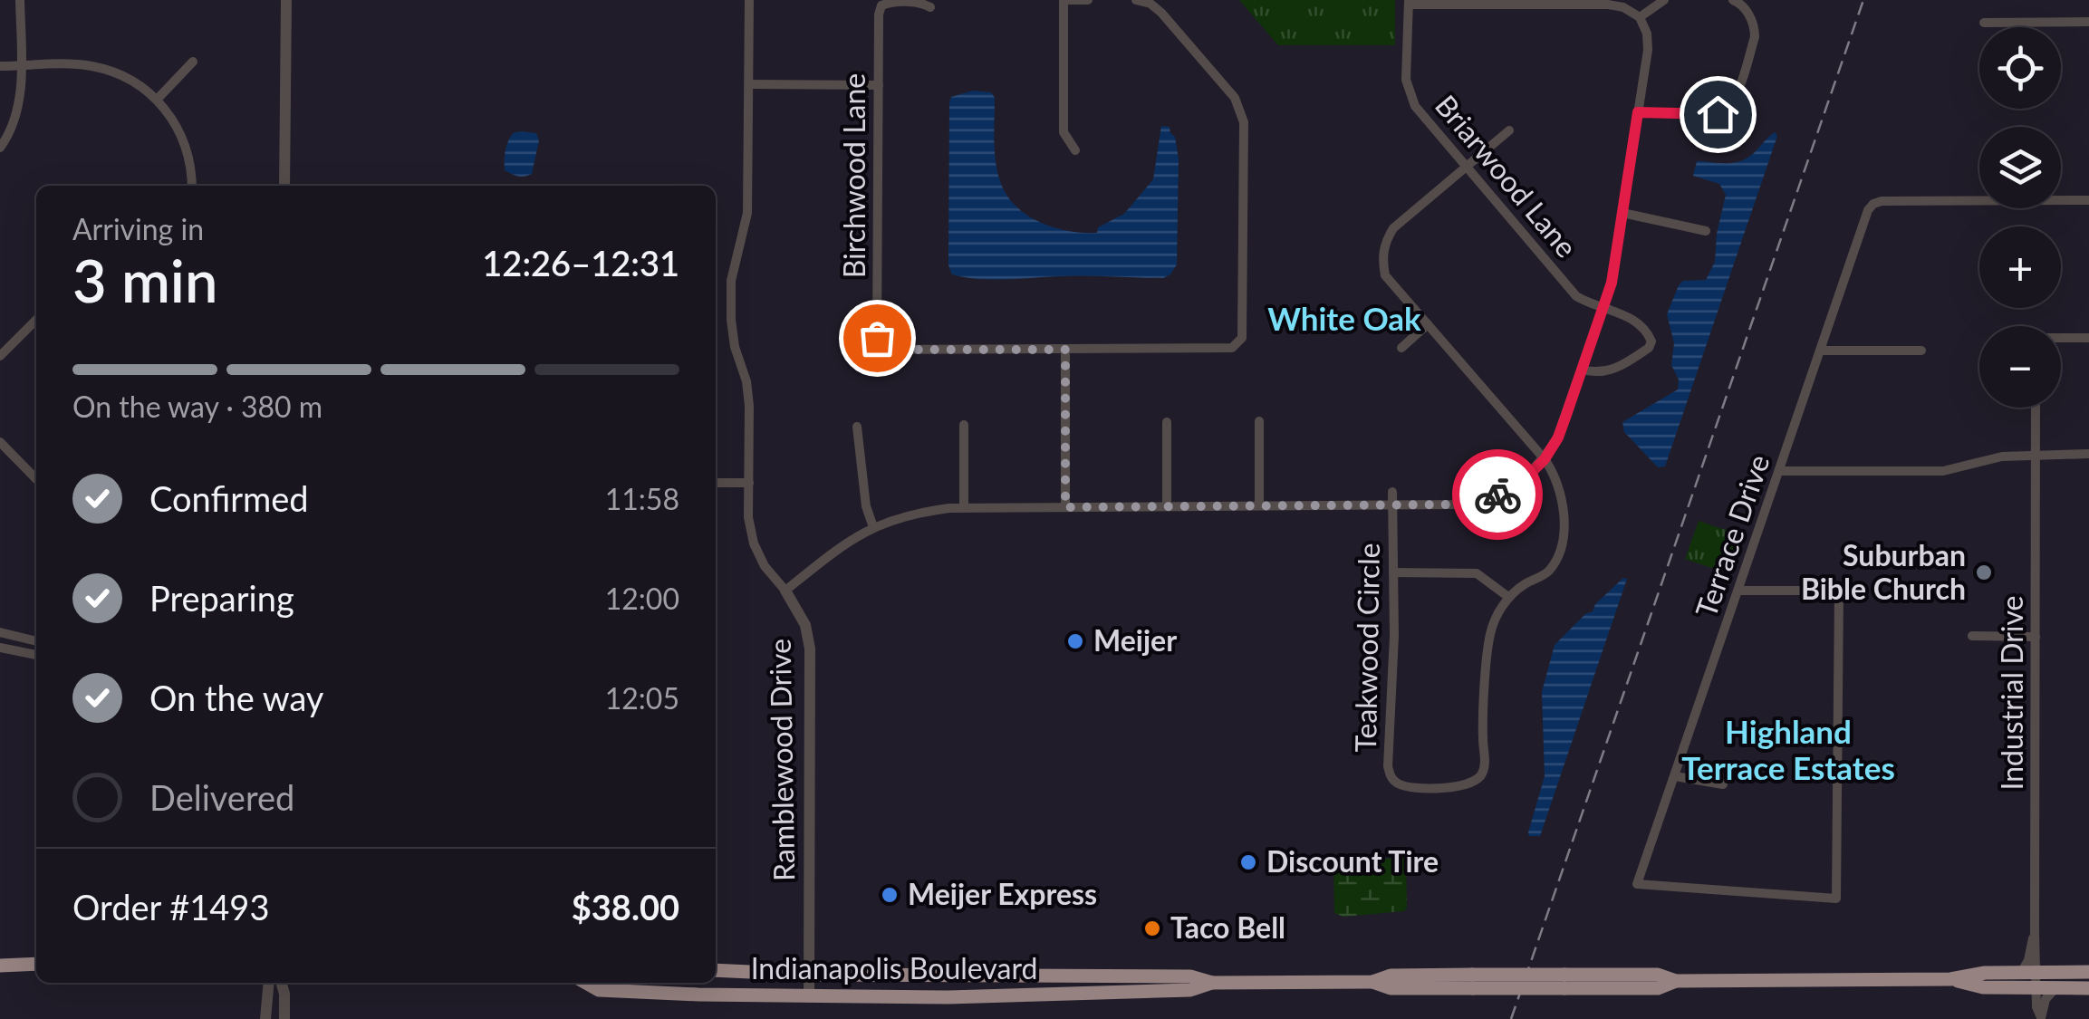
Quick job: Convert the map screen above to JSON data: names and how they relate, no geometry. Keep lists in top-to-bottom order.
{
  "streets": {
    "highway": ["Indianapolis Boulevard"],
    "street": [
      "Birchwood Lane",
      "Briarwood Lane",
      "Terrace Drive",
      "Teakwood Circle",
      "Industrial Drive",
      "Ramblewood Drive"
    ]
  },
  "crossings": [
    ["Industrial Drive", "Indianapolis Boulevard"],
    ["Ramblewood Drive", "Indianapolis Boulevard"]
  ],
  "districts": ["White Oak", "Highland Terrace Estates"],
  "places": [
    "Suburban Bible Church",
    "Meijer",
    "Discount Tire",
    "Meijer Express",
    "Taco Bell"
  ],
  "page": {
    "map_buttons": ["+", "−"],
    "heading": ["3 min", "Arriving in", "12:26–12:31"],
    "panel": ["Order #1493", "$38.00"],
    "bar": "On the way · 380 m",
    "list": [
      ["Confirmed", "11:58"],
      ["Preparing", "12:00"],
      ["On the way", "12:05"],
      "Delivered"
    ]
  }
}
